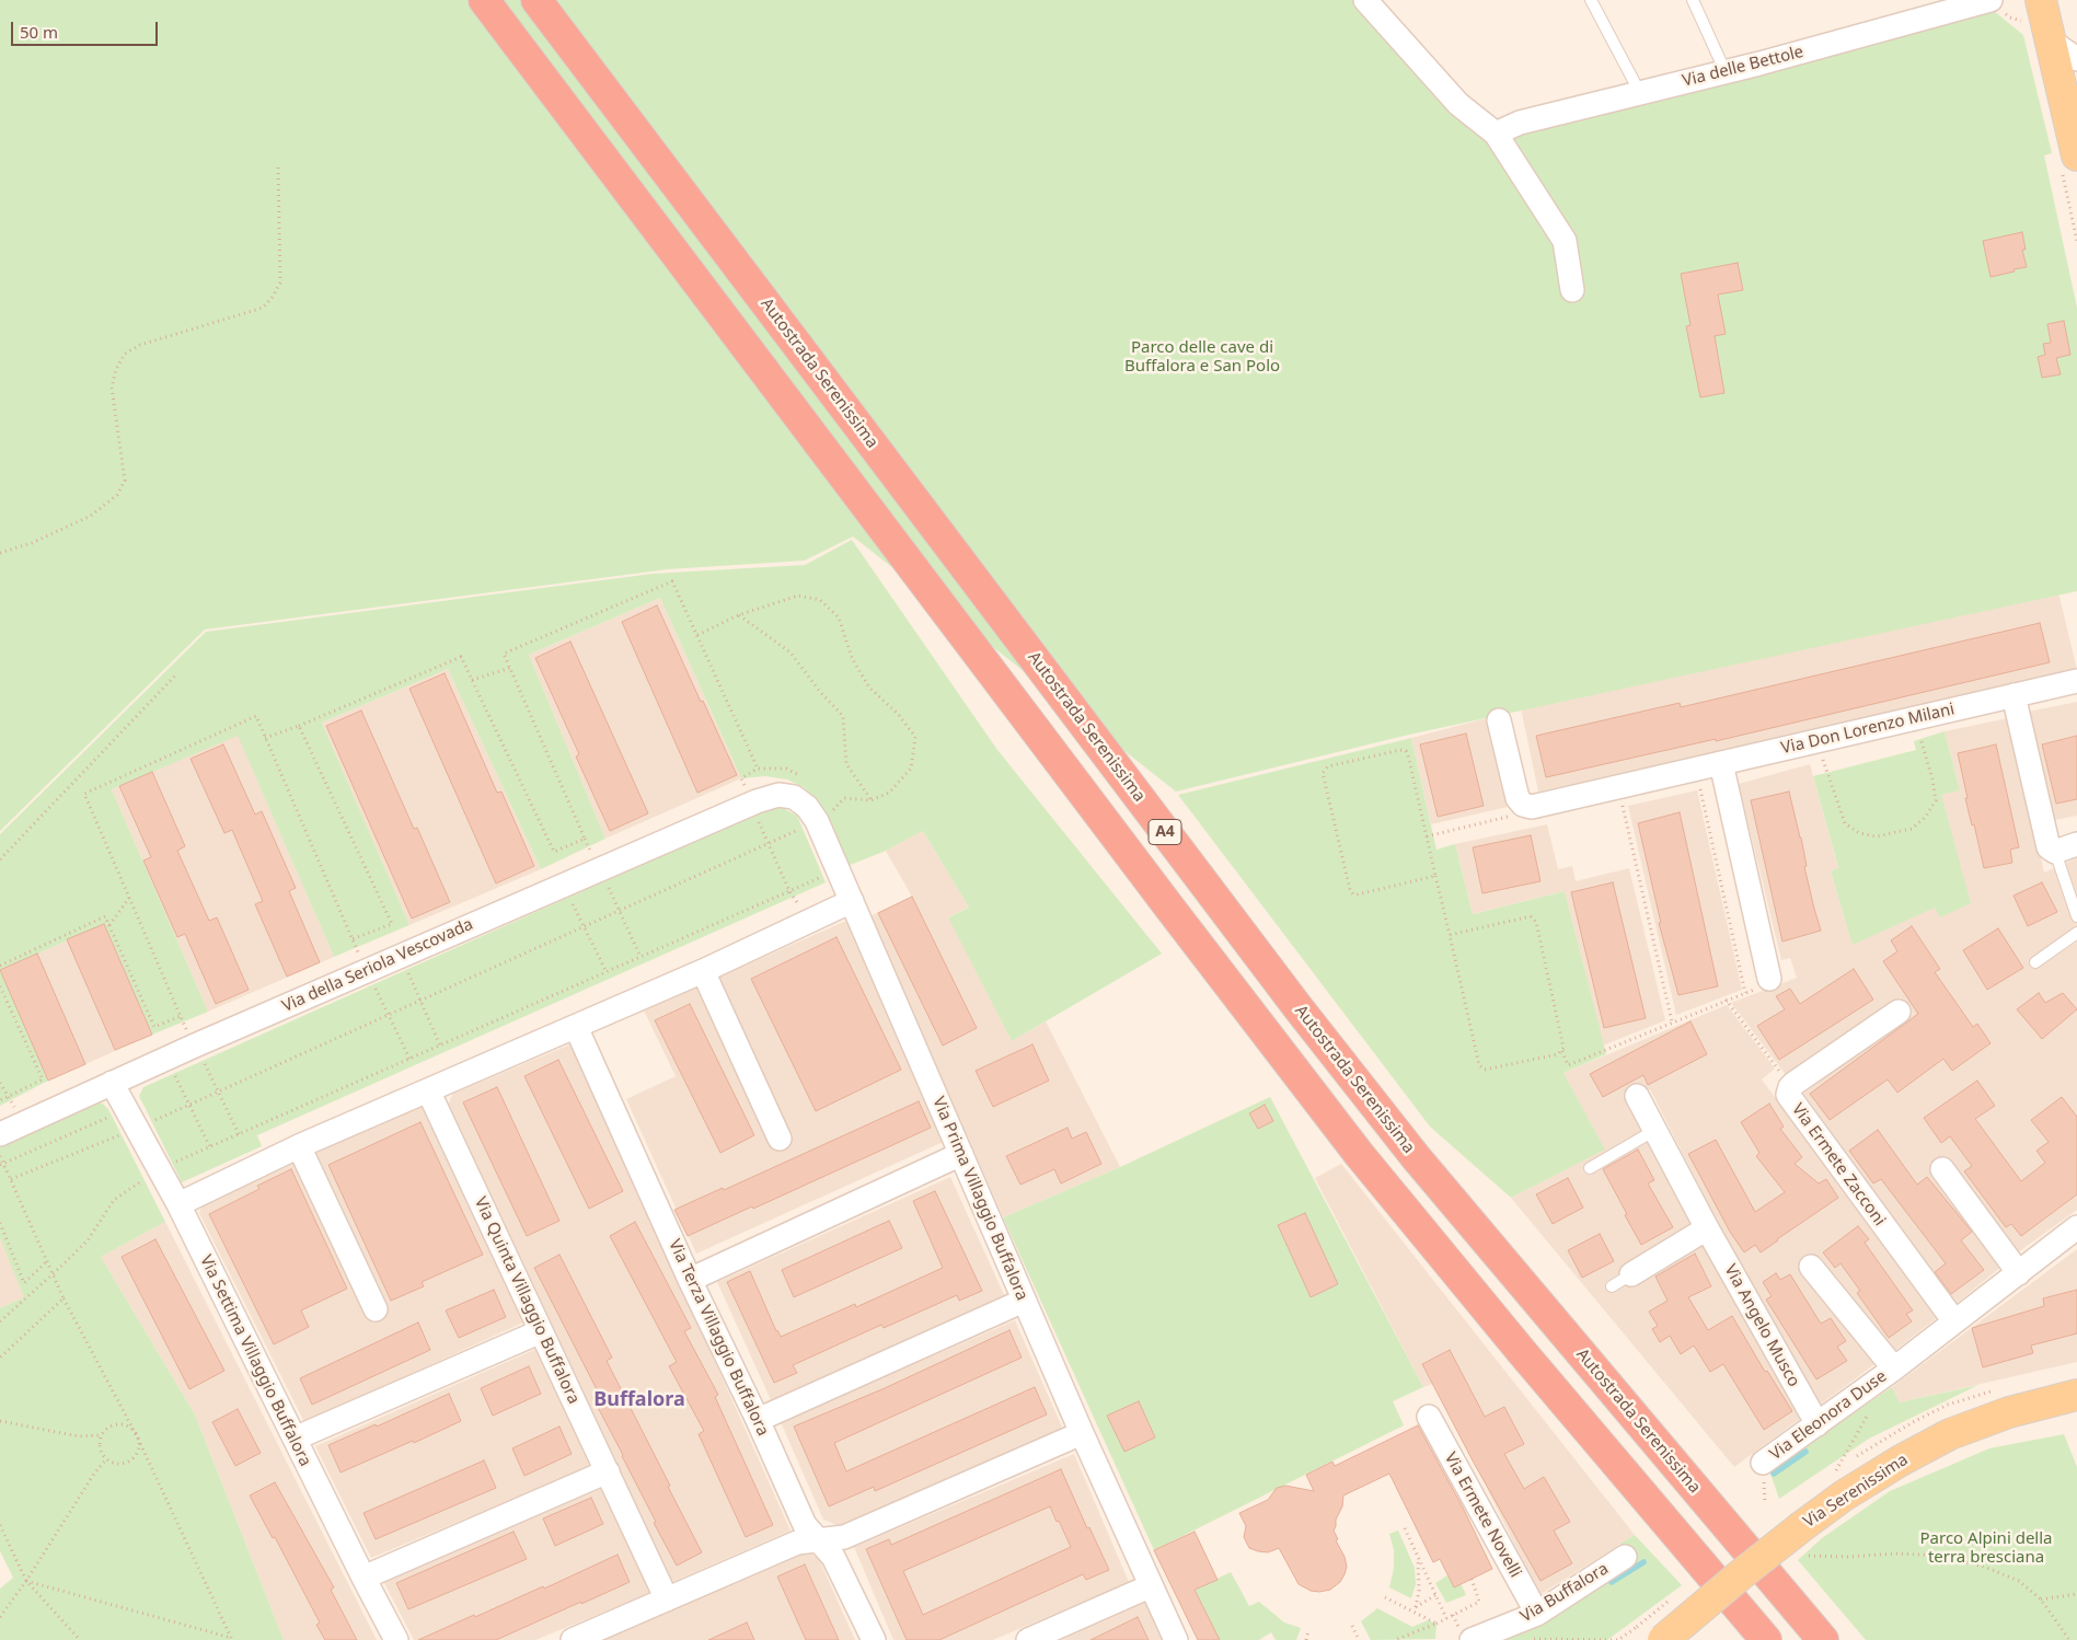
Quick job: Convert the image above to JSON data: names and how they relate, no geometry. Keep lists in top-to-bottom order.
{
  "streets": {
    "highway": ["Autostrada Serenissima", "A4"],
    "main road": ["Via Serenissima"],
    "street": [
      "Via delle Bettole",
      "Via Don Lorenzo Milani",
      "Via della Seriola Vescovada",
      "Via Ermete Zacconi",
      "Via Prima Villaggio Buffalora",
      "Via Quinta Villaggio Buffalora",
      "Via Angelo Musco",
      "Via Terza Villaggio Buffalora",
      "Via Settima Villaggio Buffalora",
      "Via Eleonora Duse",
      "Via Ermete Novelli",
      "Via Buffalora"
    ]
  },
  "crossings": [
    ["Via della Seriola Vescovada", "Via Prima Villaggio Buffalora"],
    ["Via della Seriola Vescovada", "Via Settima Villaggio Buffalora"],
    ["Via Ermete Zacconi", "Via Eleonora Duse"],
    ["Via Angelo Musco", "Via Eleonora Duse"],
    ["Via Ermete Novelli", "Via Buffalora"]
  ],
  "districts": ["Buffalora"],
  "parks": ["Parco delle cave di Buffalora e San Polo", "Parco Alpini della terra bresciana"],
  "scale_bar": "50 m"
}
